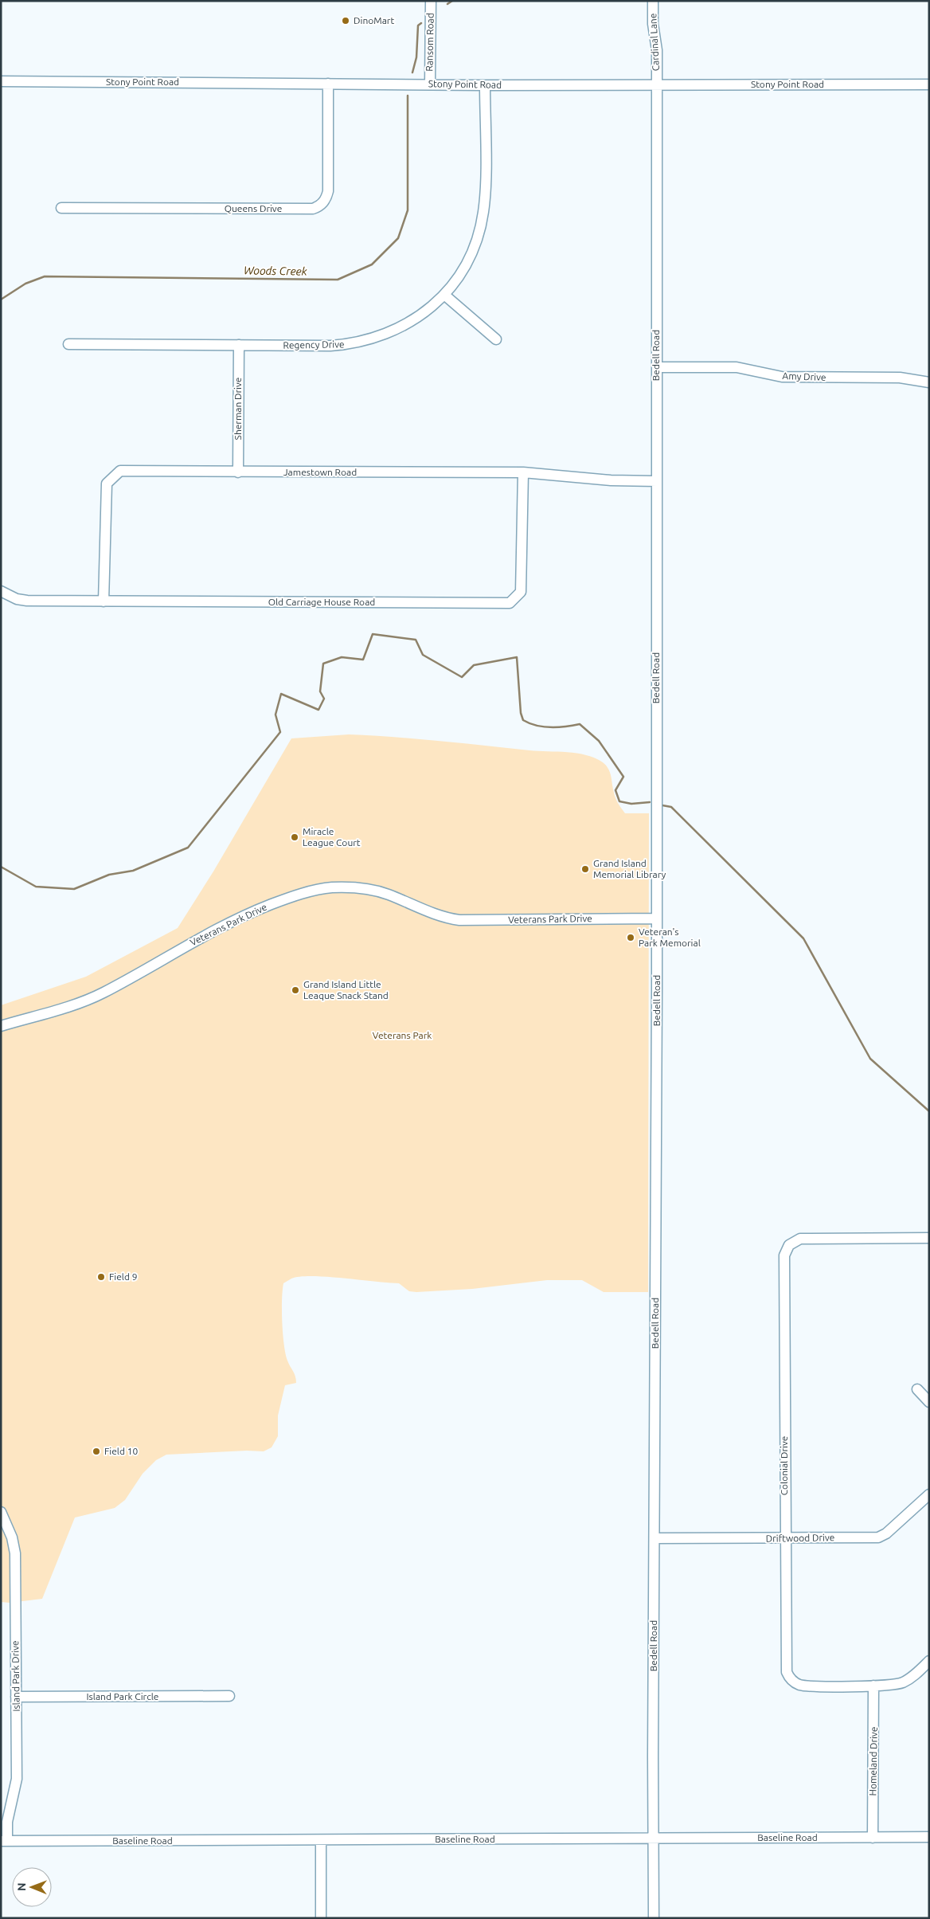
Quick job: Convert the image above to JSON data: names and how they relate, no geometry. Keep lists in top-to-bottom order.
{
  "streets": {
    "street": [
      "Ransom Road",
      "Cardinal Lane",
      "Stony Point Road",
      "Queens Drive",
      "Regency Drive",
      "Bedell Road",
      "Amy Drive",
      "Sherman Drive",
      "Jamestown Road",
      "Old Carriage House Road",
      "Veterans Park Drive",
      "Colonial Drive",
      "Driftwood Drive",
      "Island Park Drive",
      "Island Park Circle",
      "Homeland Drive",
      "Baseline Road"
    ]
  },
  "crossings": [
    ["Ransom Road", "Stony Point Road"],
    ["Cardinal Lane", "Stony Point Road"],
    ["Cardinal Lane", "Bedell Road"],
    ["Stony Point Road", "Queens Drive"],
    ["Stony Point Road", "Regency Drive"],
    ["Stony Point Road", "Bedell Road"],
    ["Regency Drive", "Sherman Drive"],
    ["Bedell Road", "Amy Drive"],
    ["Bedell Road", "Jamestown Road"],
    ["Bedell Road", "Veterans Park Drive"],
    ["Bedell Road", "Driftwood Drive"],
    ["Bedell Road", "Baseline Road"],
    ["Sherman Drive", "Jamestown Road"],
    ["Jamestown Road", "Old Carriage House Road"],
    ["Colonial Drive", "Driftwood Drive"],
    ["Colonial Drive", "Homeland Drive"],
    ["Island Park Drive", "Island Park Circle"],
    ["Island Park Drive", "Baseline Road"],
    ["Homeland Drive", "Baseline Road"]
  ],
  "water": ["Woods Creek"],
  "parks": ["Veterans Park"],
  "places": [
    "DinoMart",
    "Miracle League Court",
    "Grand Island Memorial Library",
    "Veteran's Park Memorial",
    "Grand Island Little Leaque Snack Stand",
    "Field 9",
    "Field 10"
  ],
  "north": "left"
}
